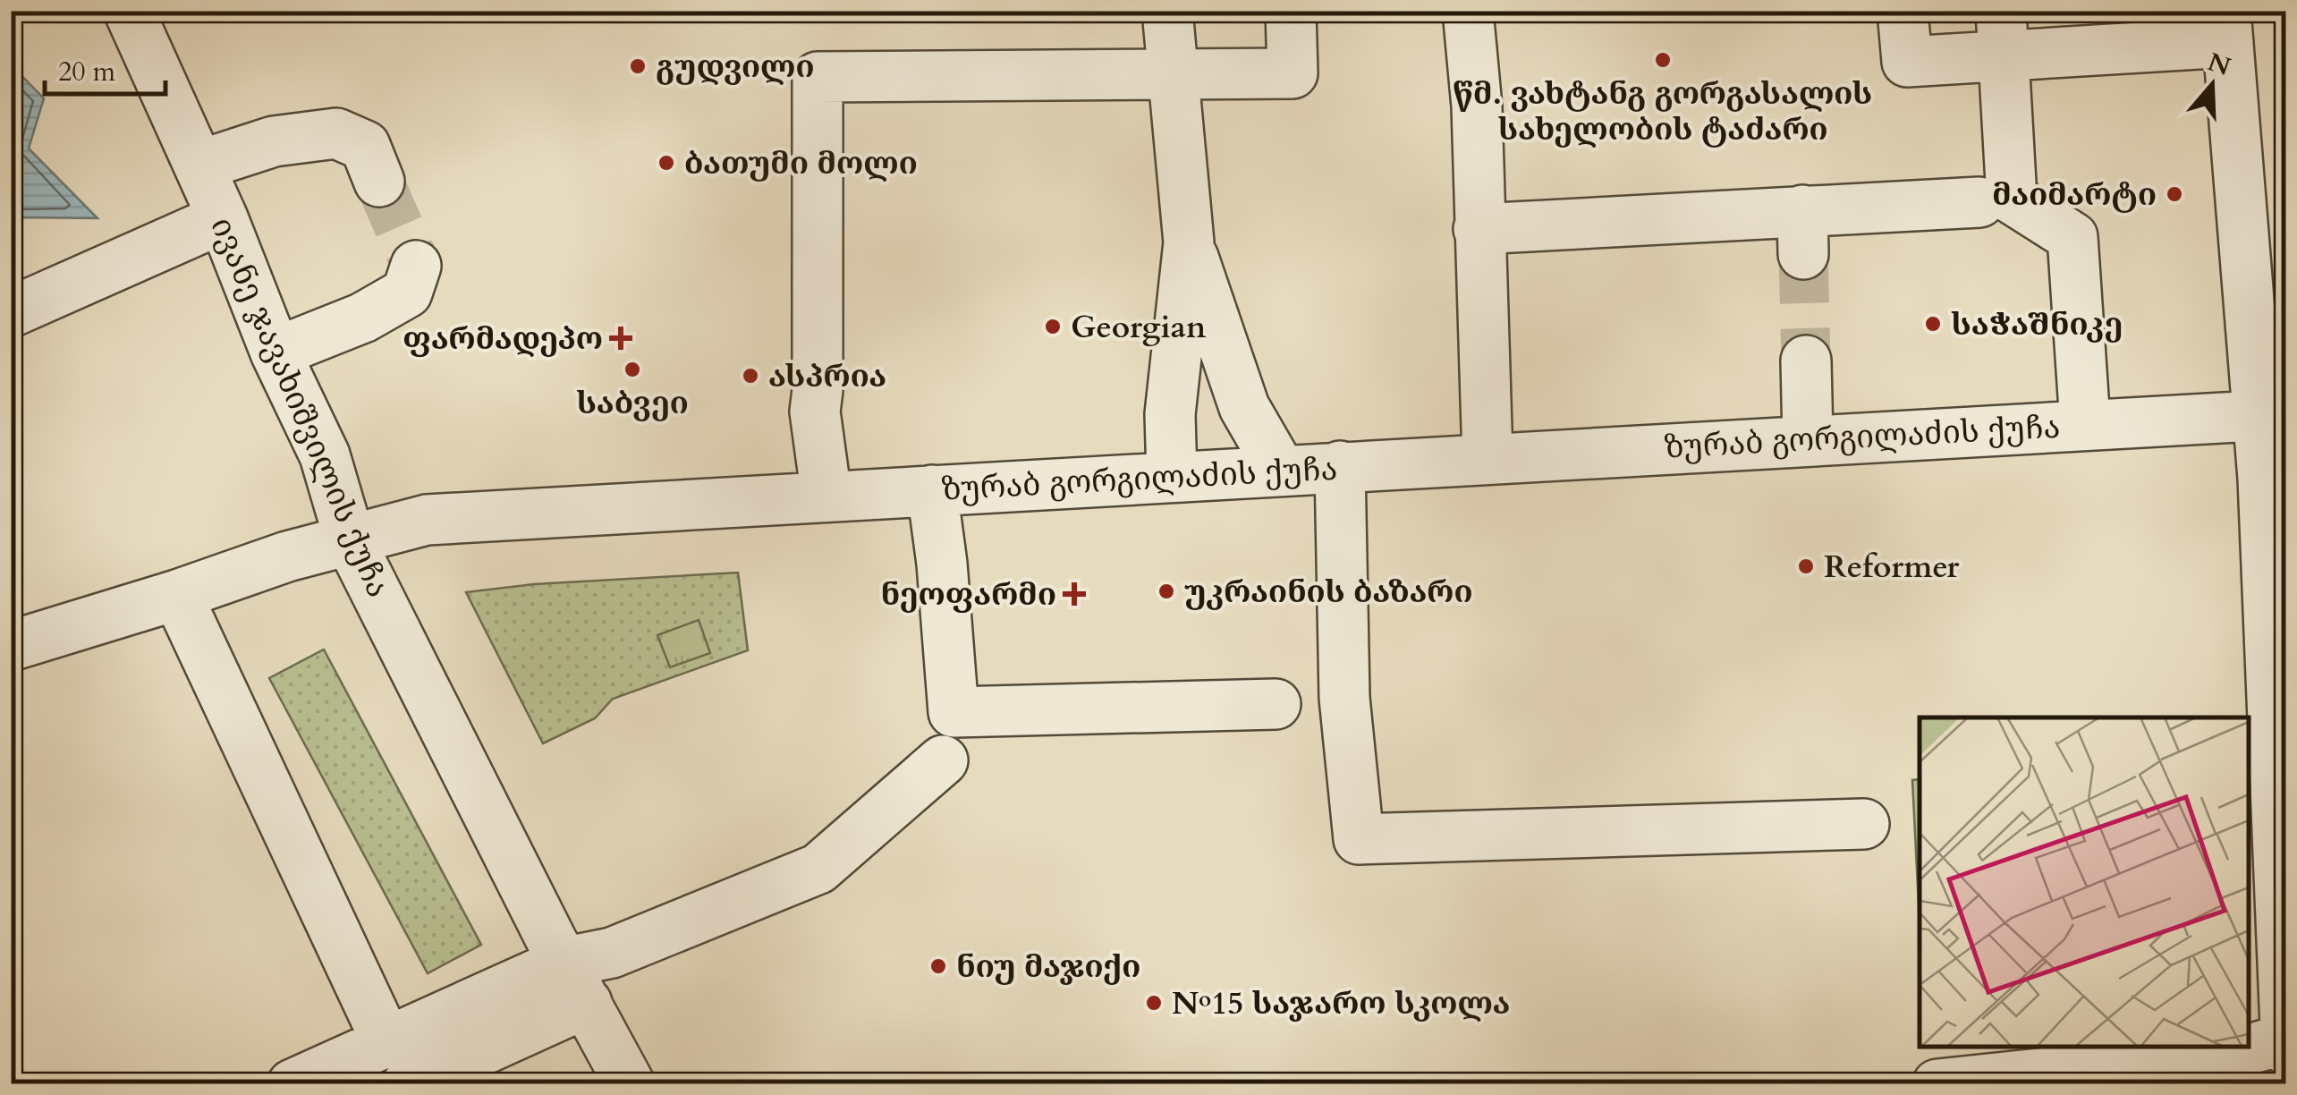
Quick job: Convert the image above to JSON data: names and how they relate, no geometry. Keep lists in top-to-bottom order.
{
  "streets": {
    "street": ["ივანე ჯავახიშვილის ქუჩა", "ზურაბ გორგილაძის ქუჩა"]
  },
  "crossings": [
    ["ივანე ჯავახიშვილის ქუჩა", "ზურაბ გორგილაძის ქუჩა"]
  ],
  "places": {
    "other": [
      "წმ. ვახტანგ გორგასალის სახელობის ტაძარი",
      "გუდვილი",
      "ბათუმი მოლი",
      "მაიმარტი",
      "საᲭაᲨნიკე",
      "Georgian",
      "საბვეი",
      "ასპრია",
      "Reformer",
      "უკრაინის ბაზარი",
      "ნიუ მაჯიქი",
      "№15 საჯარო სკოლა"
    ],
    "health": ["ფარმადეპო", "ნეოფარმი"]
  },
  "scale_bar": "20 m",
  "north": "top"
}
